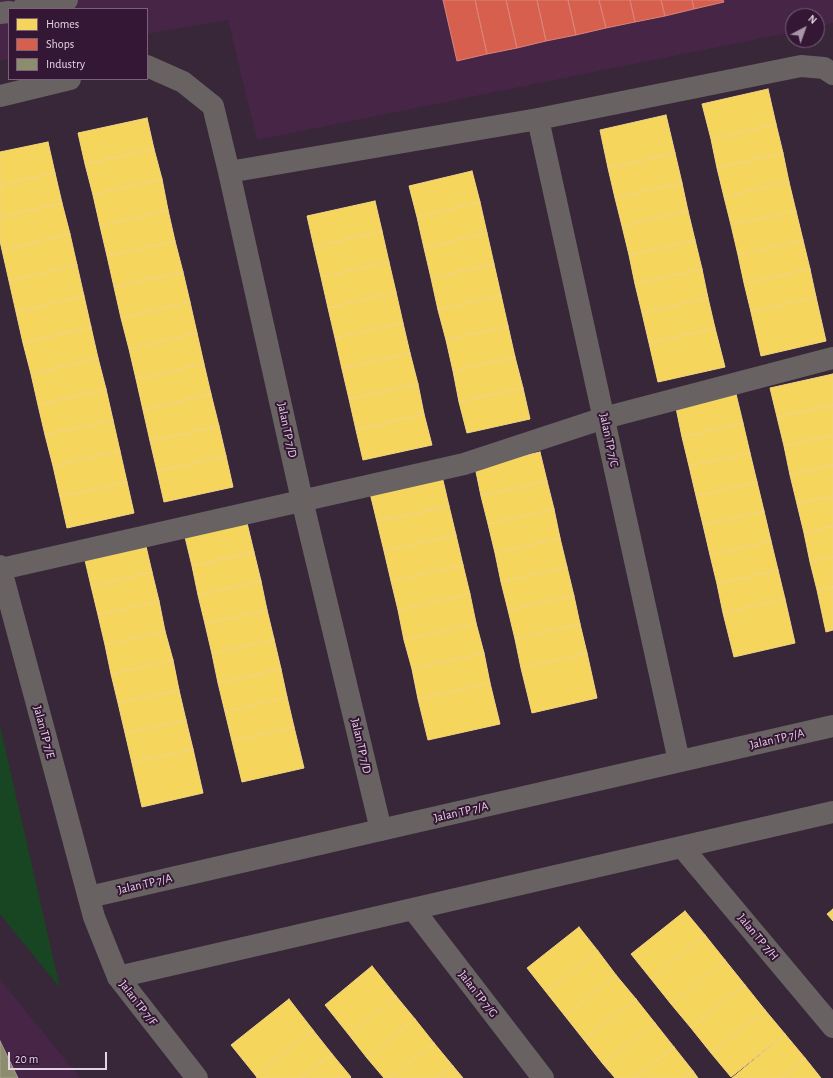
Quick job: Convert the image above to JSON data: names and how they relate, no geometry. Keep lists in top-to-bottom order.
{
  "streets": {
    "street": [
      "Jalan TP 7/D",
      "Jalan TP 7/C",
      "Jalan TP 7/E",
      "Jalan TP 7/A",
      "Jalan TP 7/H",
      "Jalan TP 7/G",
      "Jalan TP 7/F"
    ]
  },
  "crossings": [
    ["Jalan TP 7/D", "Jalan TP 7/A"],
    ["Jalan TP 7/C", "Jalan TP 7/A"],
    ["Jalan TP 7/E", "Jalan TP 7/A"],
    ["Jalan TP 7/E", "Jalan TP 7/F"],
    ["Jalan TP 7/A", "Jalan TP 7/F"]
  ],
  "legend": ["Homes", "Shops", "Industry"],
  "scale_bar": "20 m",
  "north": "top right"
}
